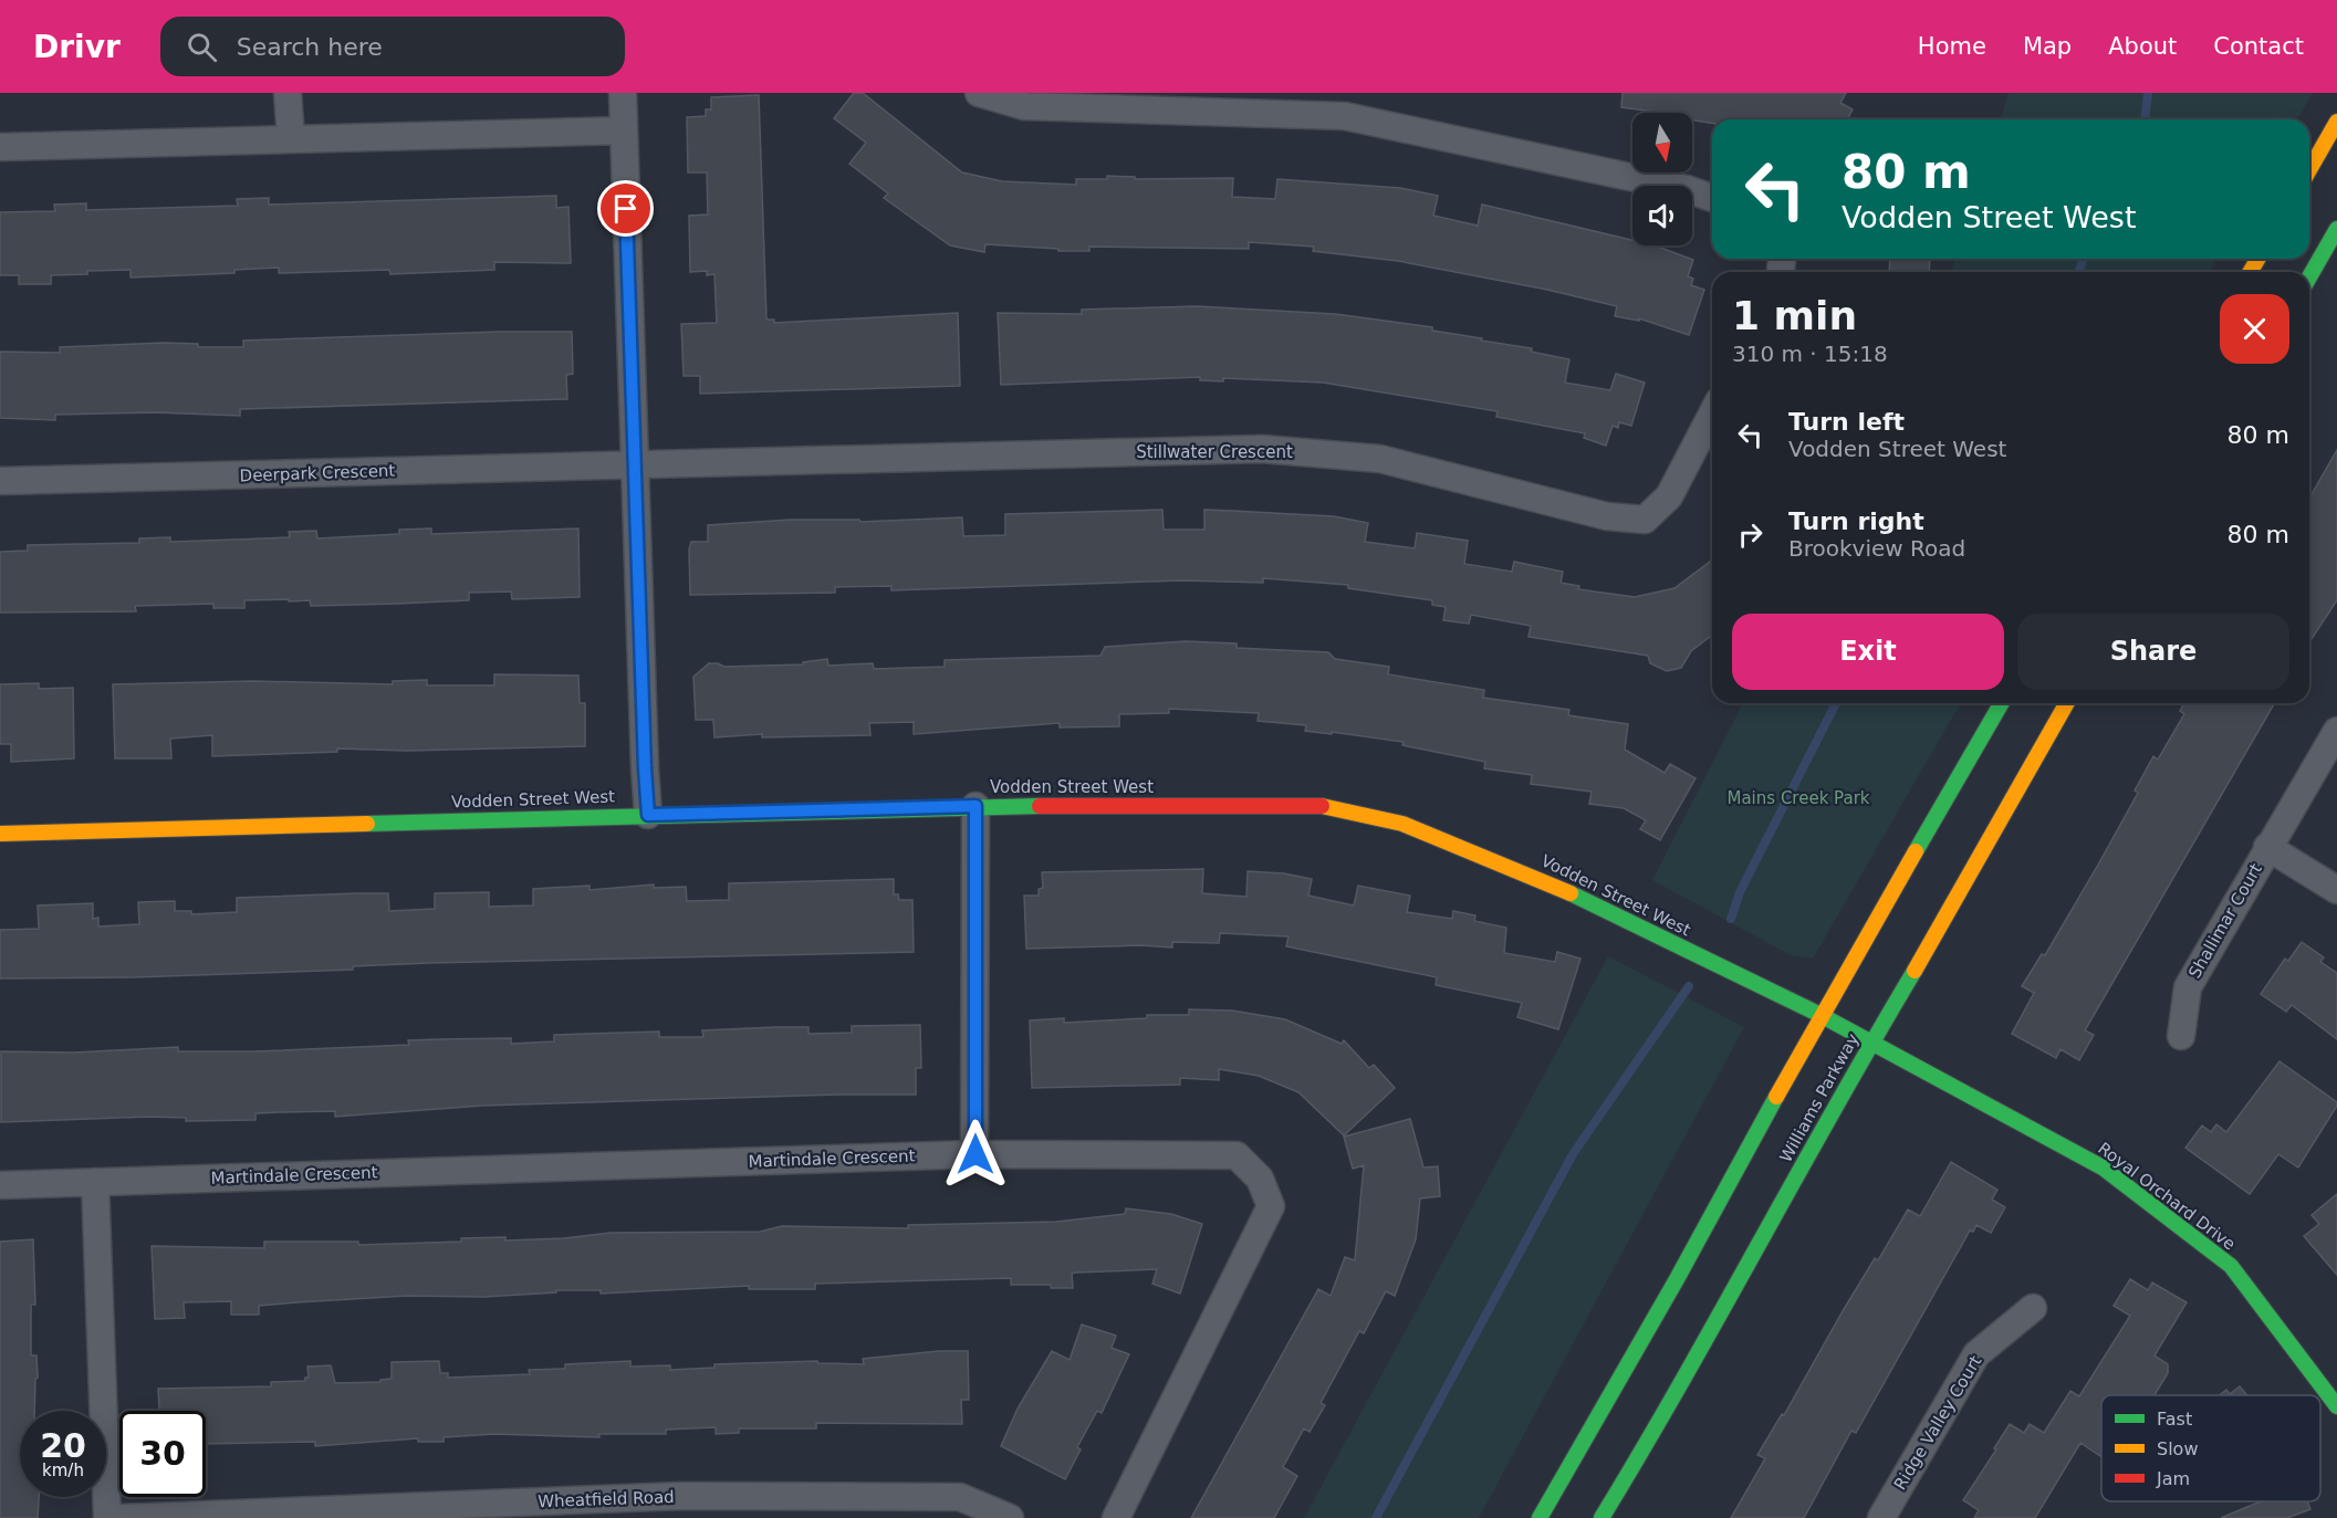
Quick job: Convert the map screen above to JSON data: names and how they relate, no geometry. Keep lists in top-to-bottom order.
{
  "streets": {
    "street": [
      "Stillwater Crescent",
      "Deerpark Crescent",
      "Vodden Street West",
      "Shallimar Court",
      "Williams Parkway",
      "Martindale Crescent",
      "Royal Orchard Drive",
      "Ridge Valley Court",
      "Wheatfield Road"
    ]
  },
  "crossings": [
    ["Stillwater Crescent", "Deerpark Crescent"],
    ["Vodden Street West", "Royal Orchard Drive"],
    ["Williams Parkway", "Royal Orchard Drive"]
  ],
  "parks": ["Mains Creek Park"],
  "legend": ["Fast", "Slow", "Jam"],
  "north": "bottom",
  "page": {
    "header": "Drivr",
    "search": "Search here",
    "nav": [
      "Home",
      "Map",
      "About",
      "Contact"
    ],
    "turn": ["80 m", "Vodden Street West"],
    "heading": ["1 min", "310 m · 15:18"],
    "list": [
      {
        "name": "Turn left",
        "note": "Vodden Street West",
        "value": "80 m"
      },
      {
        "name": "Turn right",
        "note": "Brookview Road",
        "value": "80 m"
      }
    ],
    "buttons": ["Exit", "Share"],
    "speed": "20 km/h",
    "limit": "30"
  }
}
